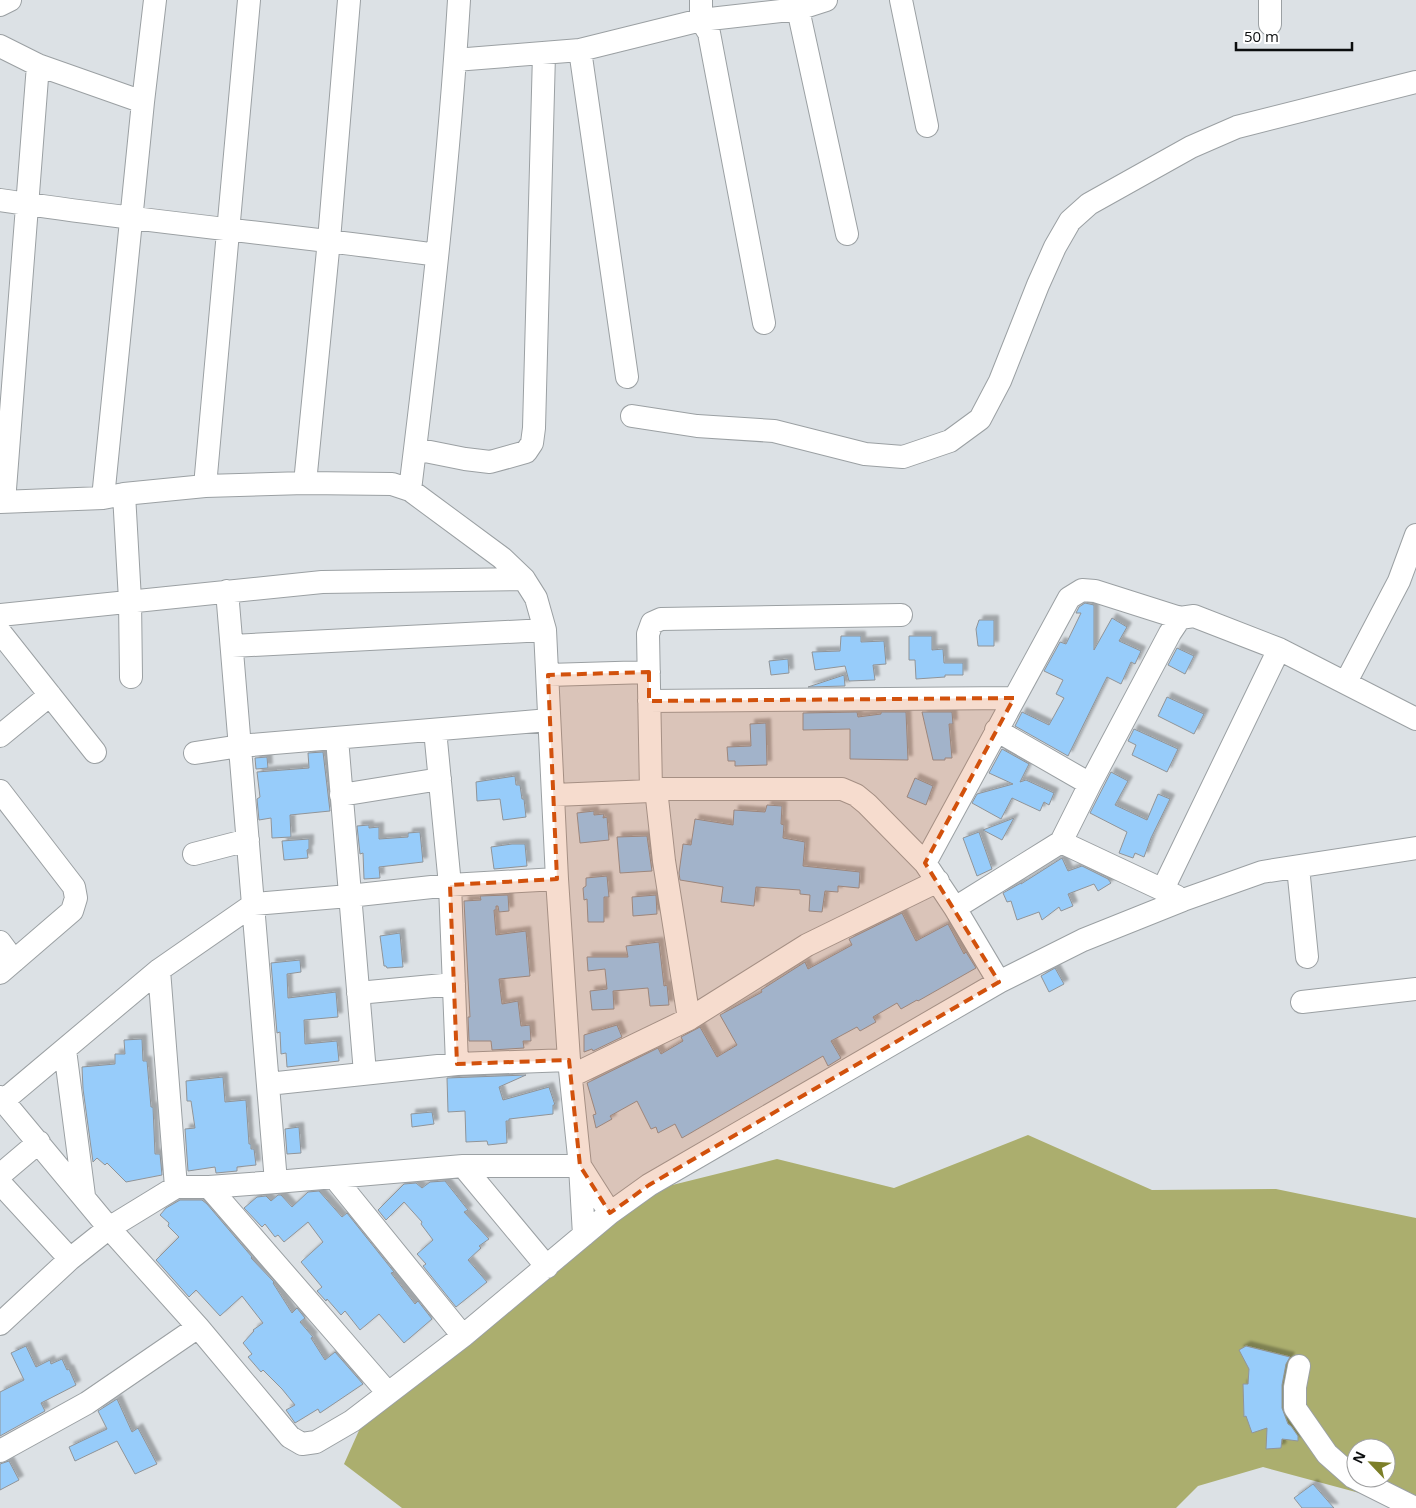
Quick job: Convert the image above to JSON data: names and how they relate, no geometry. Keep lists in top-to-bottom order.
{
  "scale_bar": "50 m",
  "north": "top left"
}
